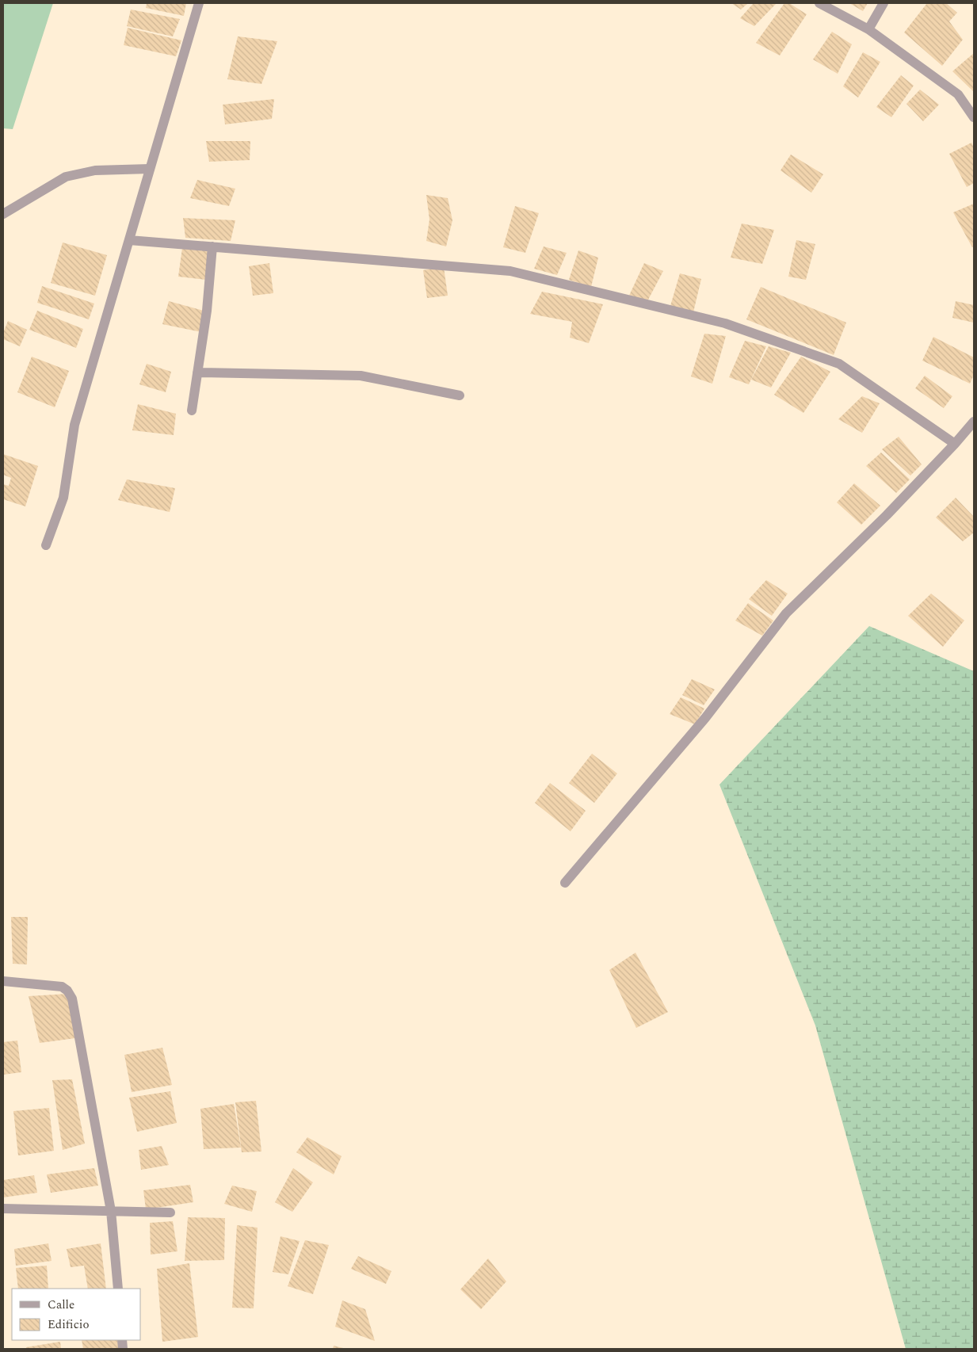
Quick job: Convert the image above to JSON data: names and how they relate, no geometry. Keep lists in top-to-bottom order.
{
  "legend": ["Calle", "Edificio"]
}
